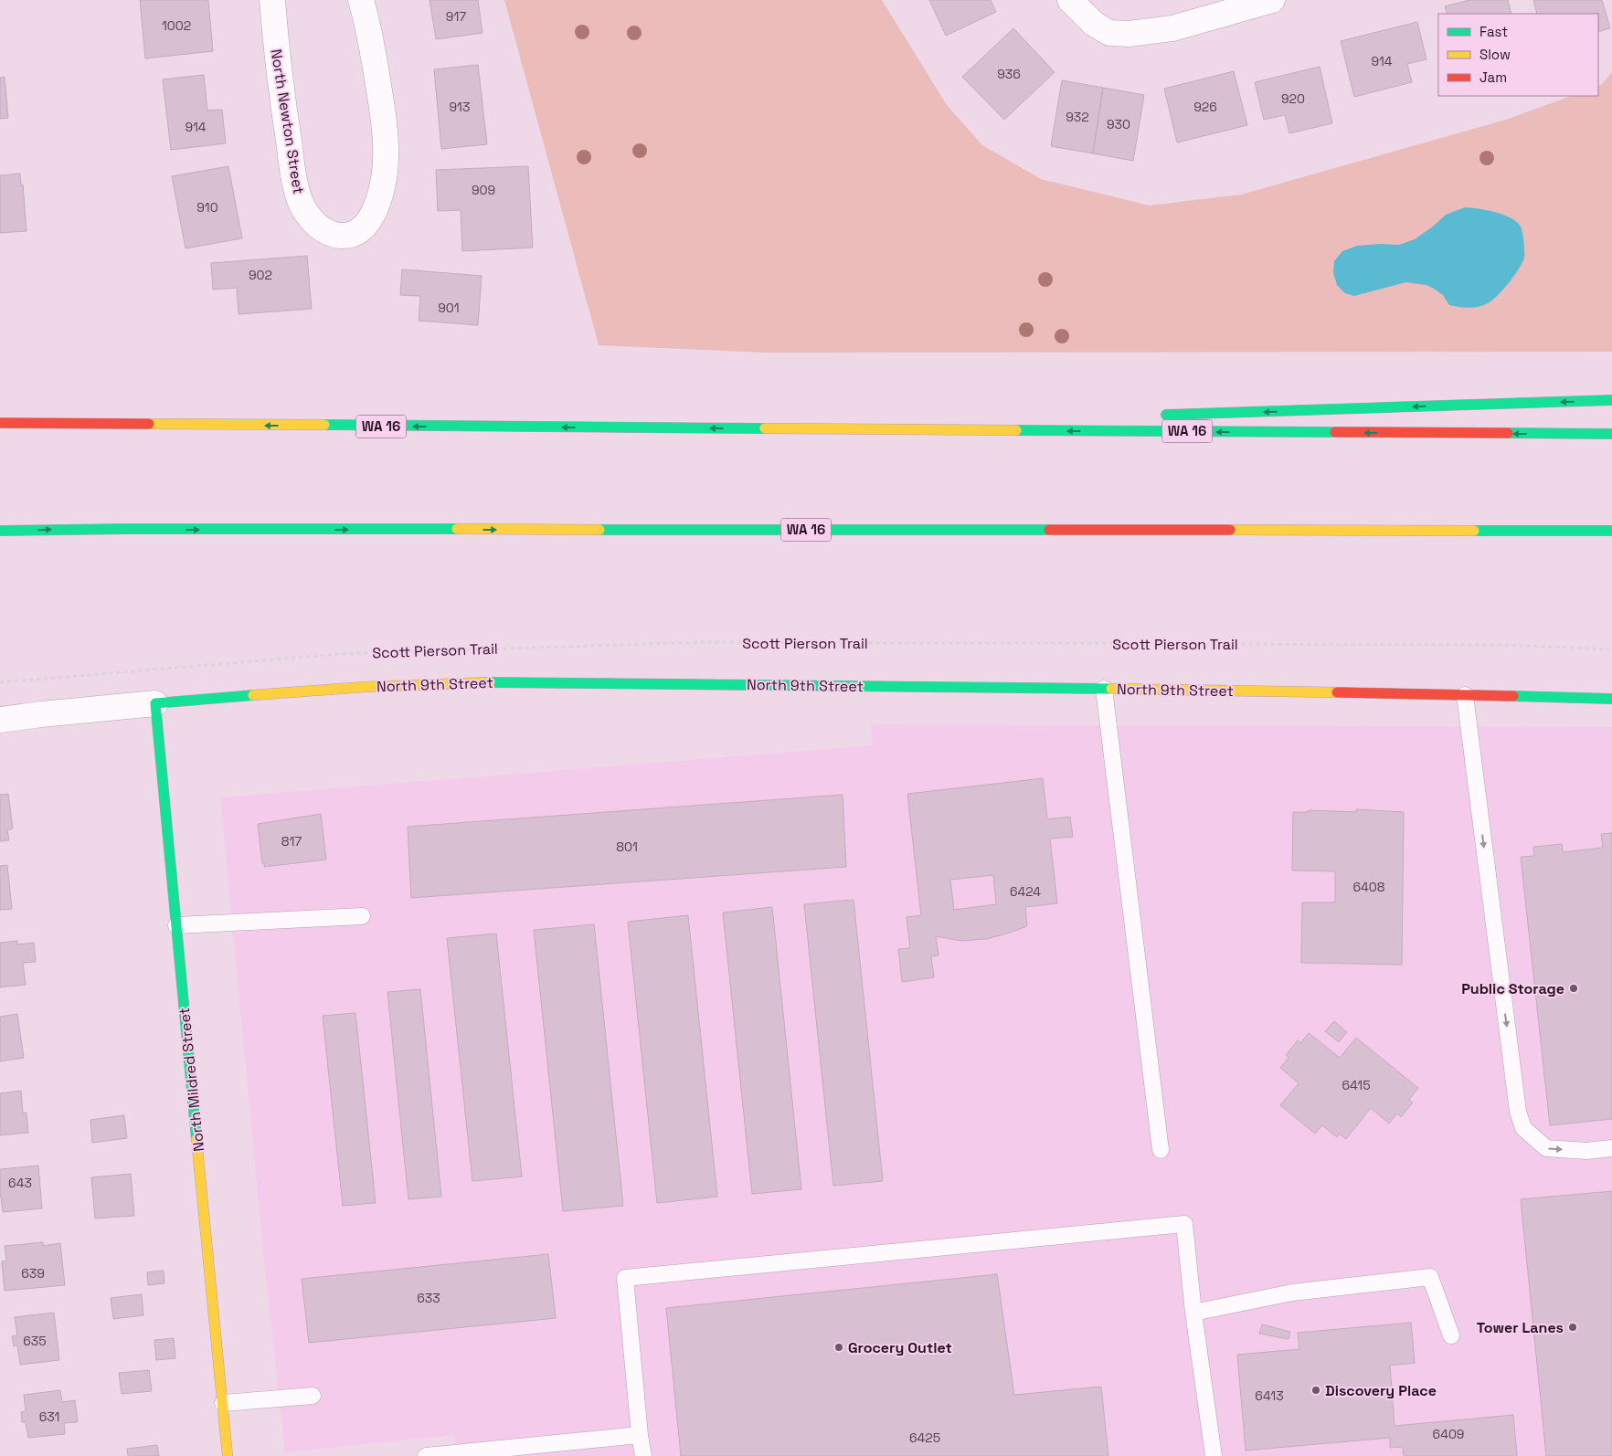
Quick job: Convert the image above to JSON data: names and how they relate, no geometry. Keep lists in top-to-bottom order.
{
  "streets": {
    "main road": ["WA 16", "North 9th Street", "North Mildred Street"],
    "street": ["North Newton Street"],
    "path": ["Scott Pierson Trail"]
  },
  "crossings": [
    ["North 9th Street", "North Mildred Street"]
  ],
  "places": [
    "Public Storage",
    "Tower Lanes",
    "Grocery Outlet",
    "Discovery Place"
  ],
  "house_numbers": [
    "917",
    "1002",
    "914",
    "936",
    "920",
    "913",
    "926",
    "932",
    "930",
    "914",
    "909",
    "910",
    "902",
    "901",
    "817",
    "801",
    "6408",
    "6424",
    "6415",
    "643",
    "639",
    "633",
    "635",
    "6413",
    "631",
    "6409",
    "6425"
  ],
  "legend": ["Fast", "Slow", "Jam"]
}
